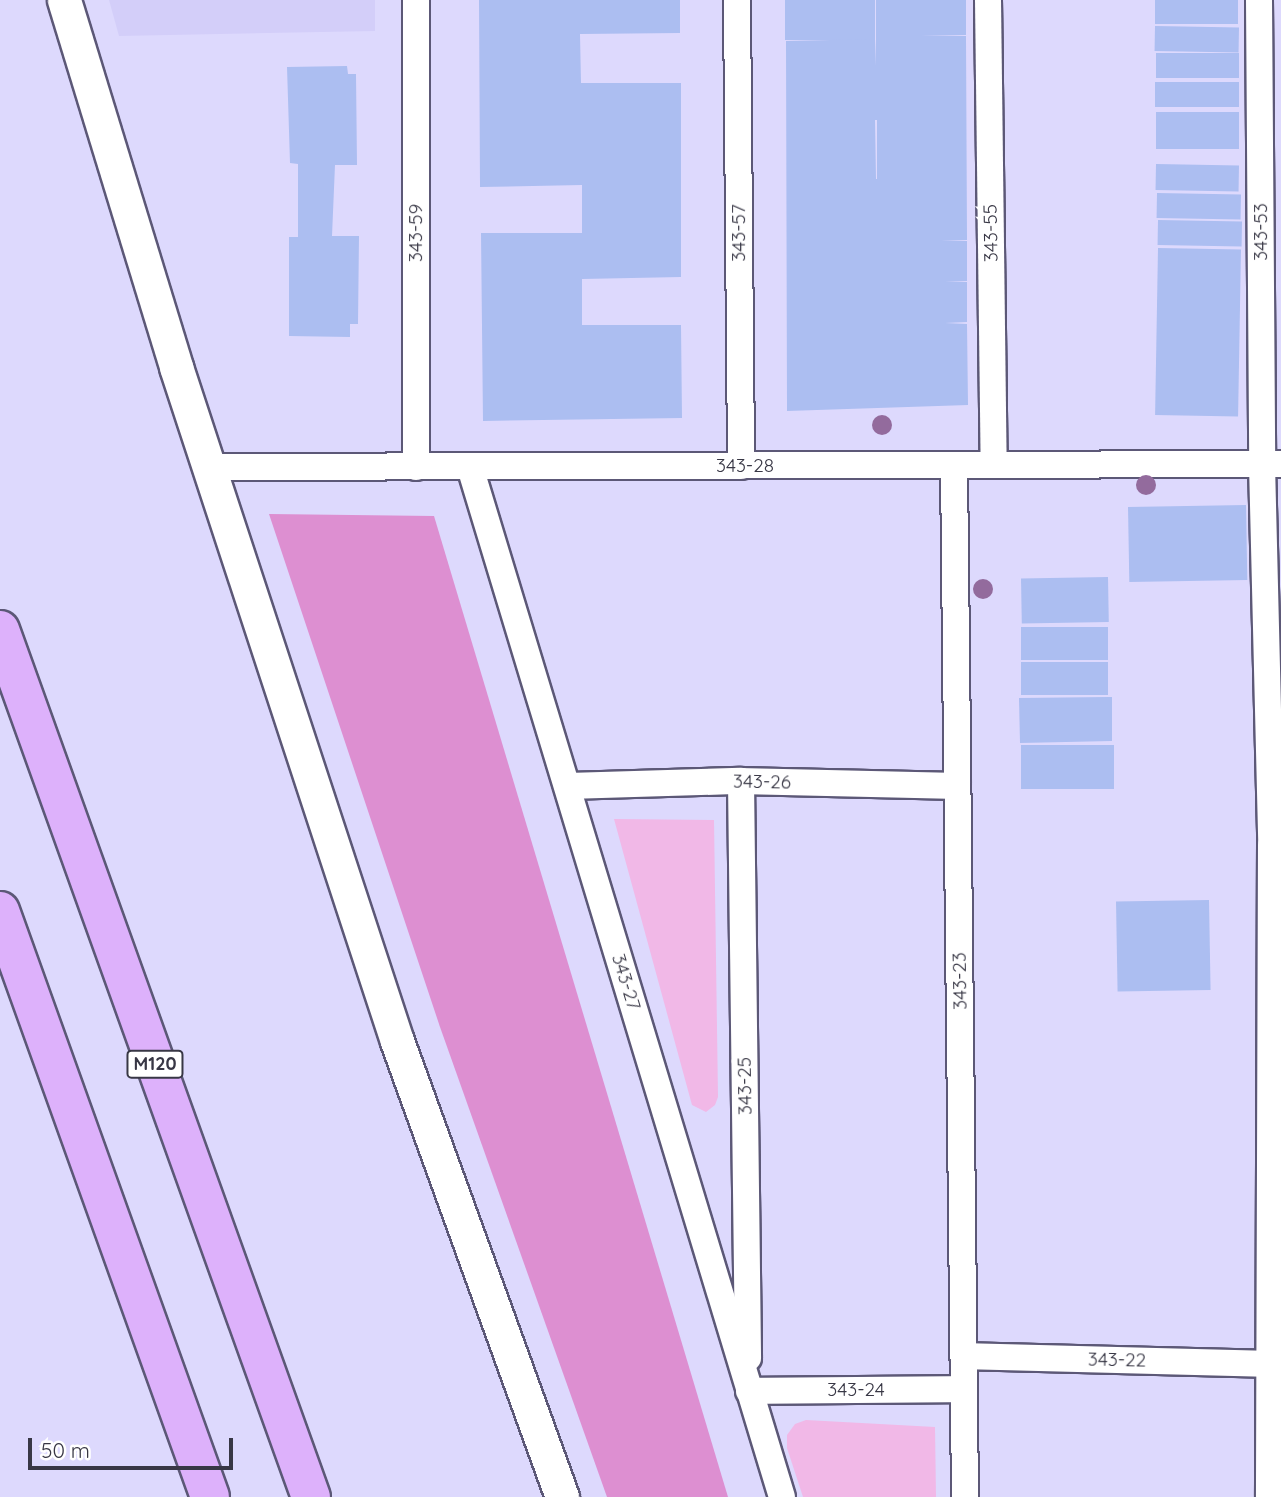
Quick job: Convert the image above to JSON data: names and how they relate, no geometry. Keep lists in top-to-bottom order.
{
  "streets": {
    "highway": ["M120"],
    "street": [
      "343-53",
      "343-59",
      "343-57",
      "343-55",
      "343-28",
      "343-26",
      "343-23",
      "343-27",
      "343-25",
      "343-22",
      "343-24"
    ]
  },
  "crossings": [
    ["343-53", "343-28"],
    ["343-53", "343-22"],
    ["343-59", "343-28"],
    ["343-57", "343-28"],
    ["343-55", "343-28"],
    ["343-28", "343-23"],
    ["343-28", "343-27"],
    ["343-26", "343-23"],
    ["343-26", "343-27"],
    ["343-26", "343-25"],
    ["343-23", "343-22"],
    ["343-23", "343-24"],
    ["343-27", "343-25"],
    ["343-27", "343-24"],
    ["343-25", "343-24"]
  ],
  "scale_bar": "50 m"
}
